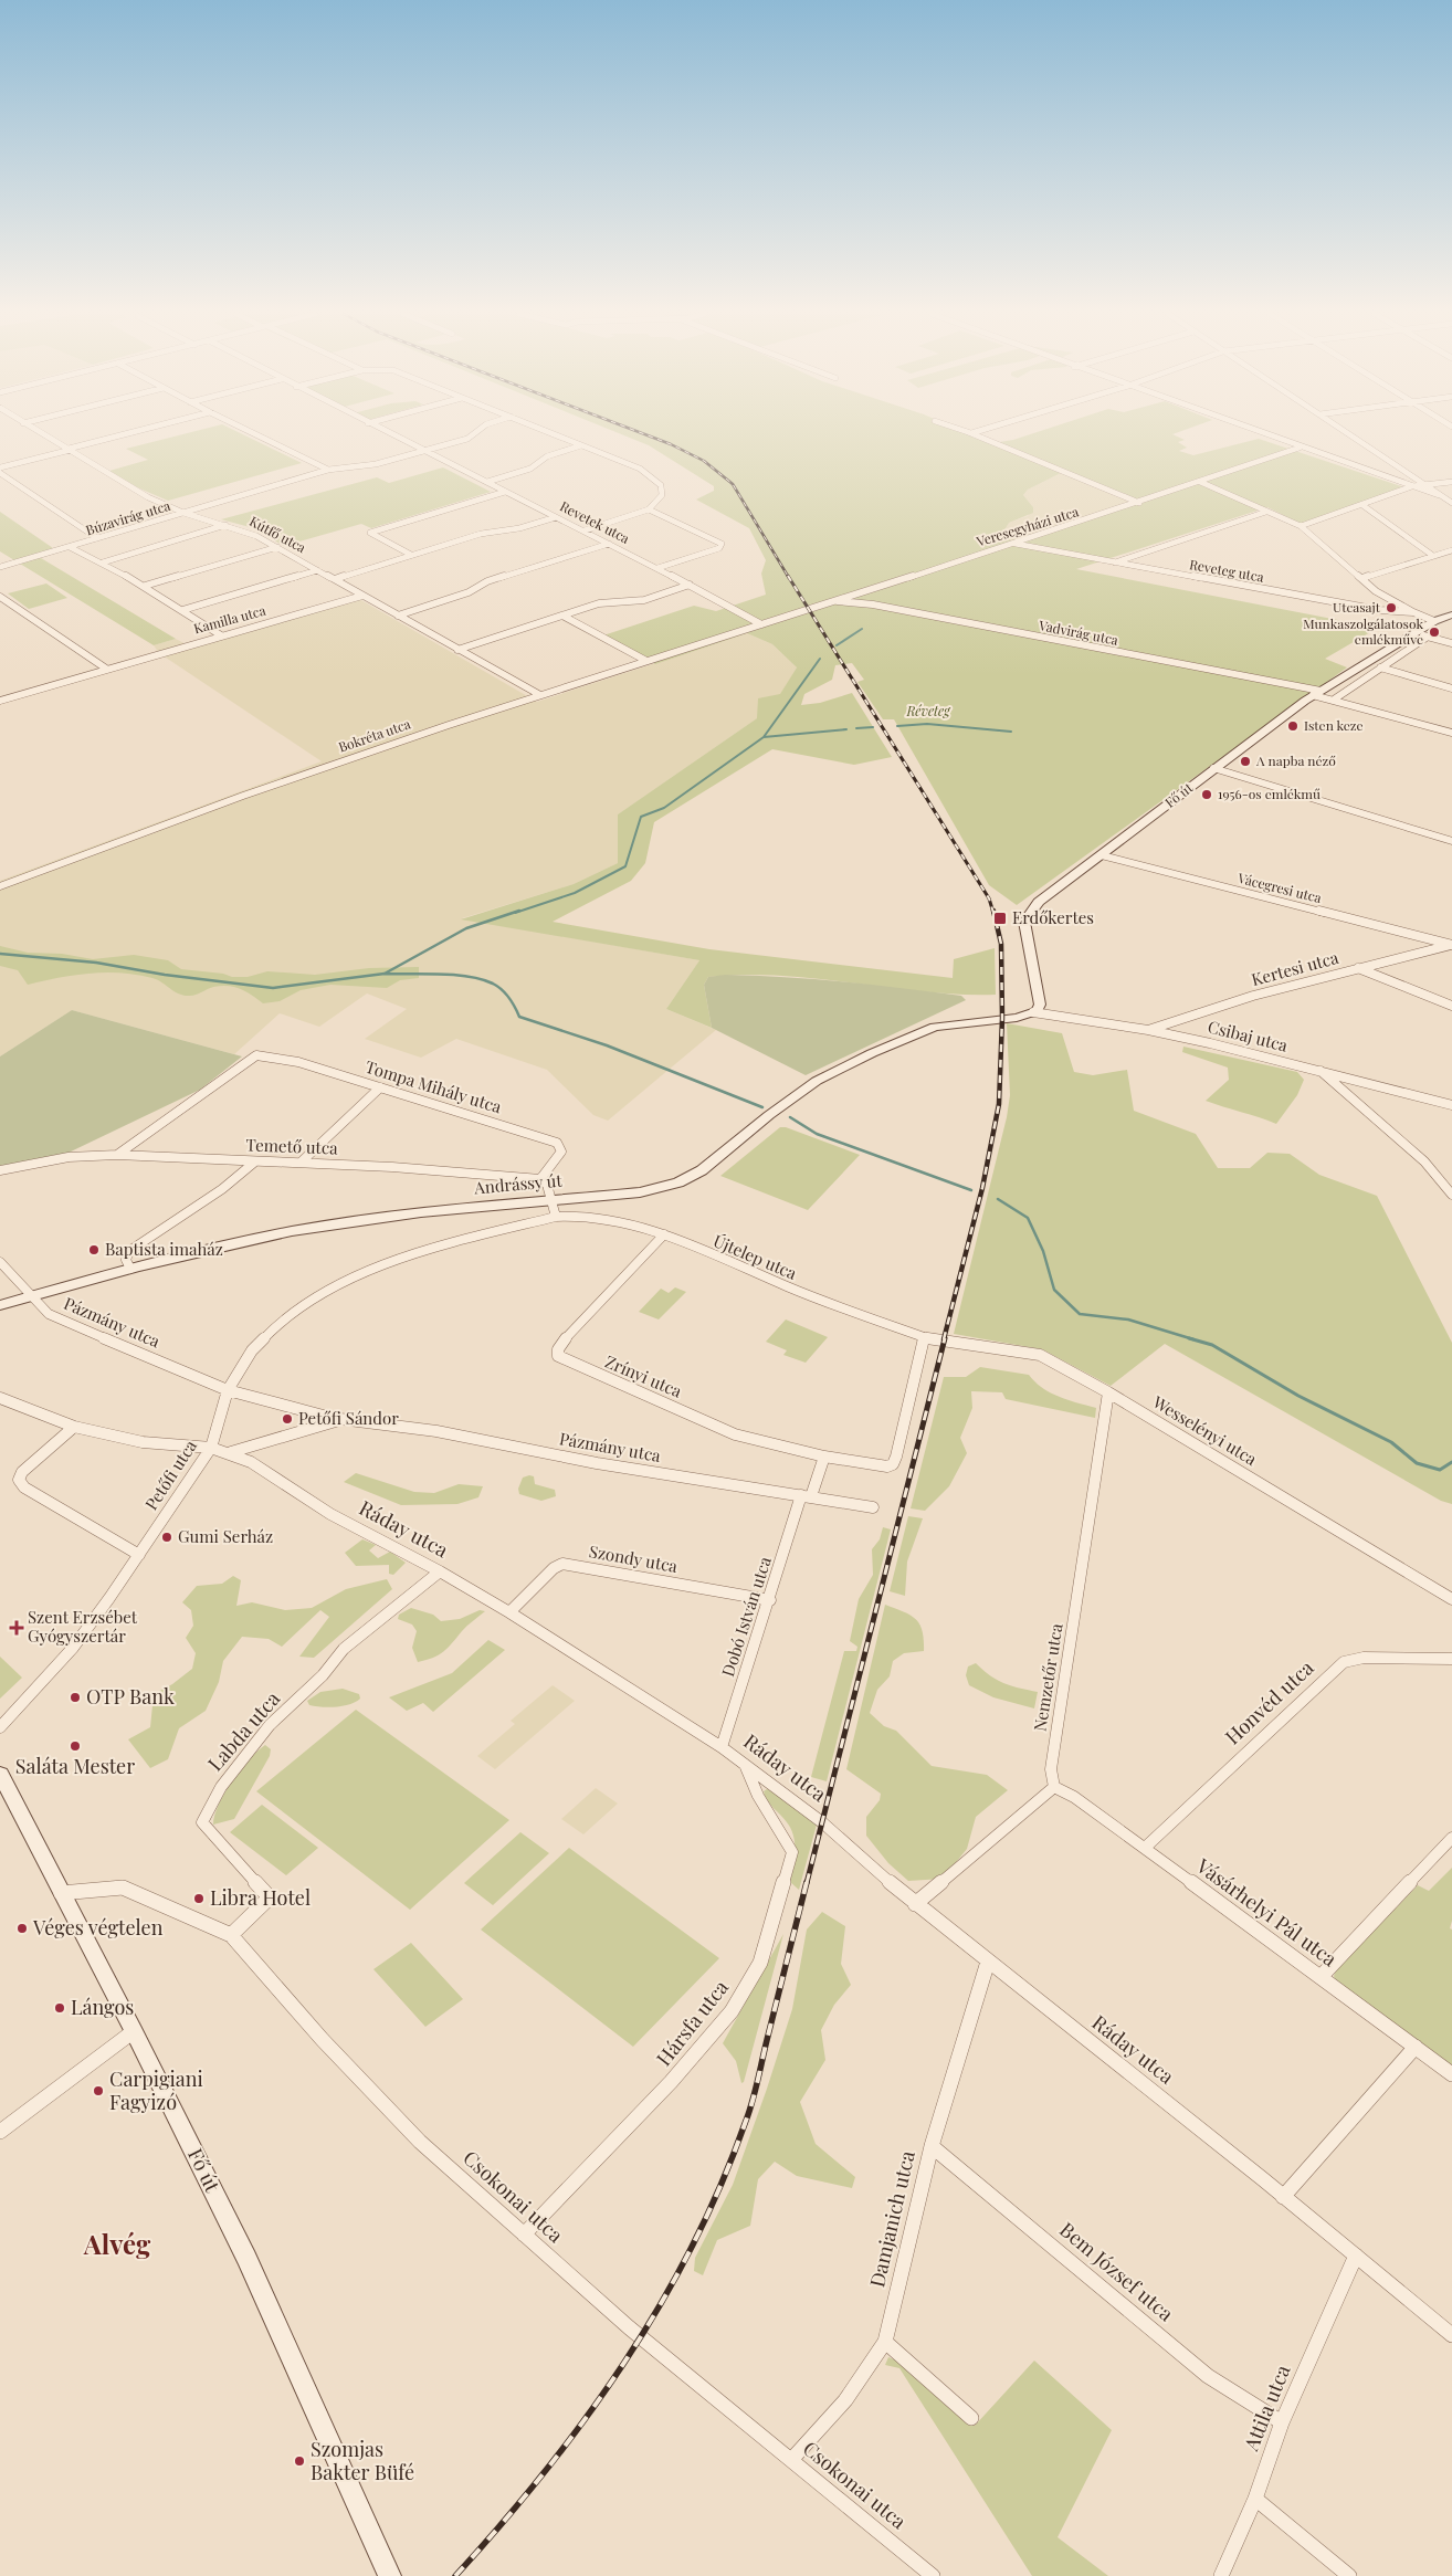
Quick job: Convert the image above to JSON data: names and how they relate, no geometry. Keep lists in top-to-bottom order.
{
  "streets": {
    "main road": ["Fő út", "Andrássy út"],
    "street": [
      "Búzavirág utca",
      "Revetek utca",
      "Veresegyházi utca",
      "Kútfő utca",
      "Reveteg utca",
      "Kamilla utca",
      "Vadvirág utca",
      "Bokréta utca",
      "Vácegresi utca",
      "Kertesi utca",
      "Csibaj utca",
      "Tompa Mihály utca",
      "Temető utca",
      "Újtelep utca",
      "Pázmány utca",
      "Zrínyi utca",
      "Wesselényi utca",
      "Petőfi utca",
      "Ráday utca",
      "Szondy utca",
      "Dobó István utca",
      "Nemzetőr utca",
      "Honvéd utca",
      "Labda utca",
      "Vásárhelyi Pál utca",
      "Hársfa utca",
      "Csokonai utca",
      "Damjanich utca",
      "Bem József utca",
      "Attila utca"
    ]
  },
  "crossings": [
    ["Búzavirág utca", "Revetek utca"],
    ["Búzavirág utca", "Kútfő utca"],
    ["Revetek utca", "Veresegyházi utca"],
    ["Revetek utca", "Bokréta utca"],
    ["Veresegyházi utca", "Reveteg utca"],
    ["Veresegyházi utca", "Vadvirág utca"],
    ["Veresegyházi utca", "Bokréta utca"],
    ["Kútfő utca", "Kamilla utca"],
    ["Kútfő utca", "Bokréta utca"],
    ["Reveteg utca", "Fő út"],
    ["Vadvirág utca", "Fő út"],
    ["Fő út", "Vácegresi utca"],
    ["Fő út", "Csibaj utca"],
    ["Fő út", "Andrássy út"],
    ["Fő út", "Csokonai utca"],
    ["Vácegresi utca", "Kertesi utca"],
    ["Kertesi utca", "Csibaj utca"],
    ["Csibaj utca", "Andrássy út"],
    ["Tompa Mihály utca", "Temető utca"],
    ["Andrássy út", "Pázmány utca"],
    ["Újtelep utca", "Zrínyi utca"],
    ["Újtelep utca", "Wesselényi utca"],
    ["Újtelep utca", "Petőfi utca"],
    ["Pázmány utca", "Petőfi utca"],
    ["Pázmány utca", "Dobó István utca"],
    ["Zrínyi utca", "Wesselényi utca"],
    ["Zrínyi utca", "Dobó István utca"],
    ["Wesselényi utca", "Nemzetőr utca"],
    ["Petőfi utca", "Ráday utca"],
    ["Ráday utca", "Szondy utca"],
    ["Ráday utca", "Dobó István utca"],
    ["Ráday utca", "Labda utca"],
    ["Ráday utca", "Hársfa utca"],
    ["Ráday utca", "Damjanich utca"],
    ["Ráday utca", "Attila utca"],
    ["Szondy utca", "Dobó István utca"],
    ["Nemzetőr utca", "Vásárhelyi Pál utca"],
    ["Honvéd utca", "Vásárhelyi Pál utca"],
    ["Labda utca", "Csokonai utca"],
    ["Hársfa utca", "Csokonai utca"],
    ["Csokonai utca", "Damjanich utca"],
    ["Damjanich utca", "Bem József utca"],
    ["Bem József utca", "Attila utca"]
  ],
  "districts": ["Alvég"],
  "parks": ["Réveteg"],
  "places": {
    "other": [
      "Utcasajt",
      "Munkaszolgálatosok emlékműve",
      "Isten keze",
      "A napba néző",
      "1956-os emlékmű",
      "Baptista imaház",
      "Petőfi Sándor",
      "Gumi Serház",
      "OTP Bank",
      "Saláta Mester",
      "Libra Hotel",
      "Véges végtelen",
      "Lángos",
      "Carpigiani Fagyizó",
      "Szomjas Bakter Büfé"
    ],
    "transit": ["Erdőkertes"],
    "health": ["Szent Erzsébet Gyógyszertár"]
  }
}
